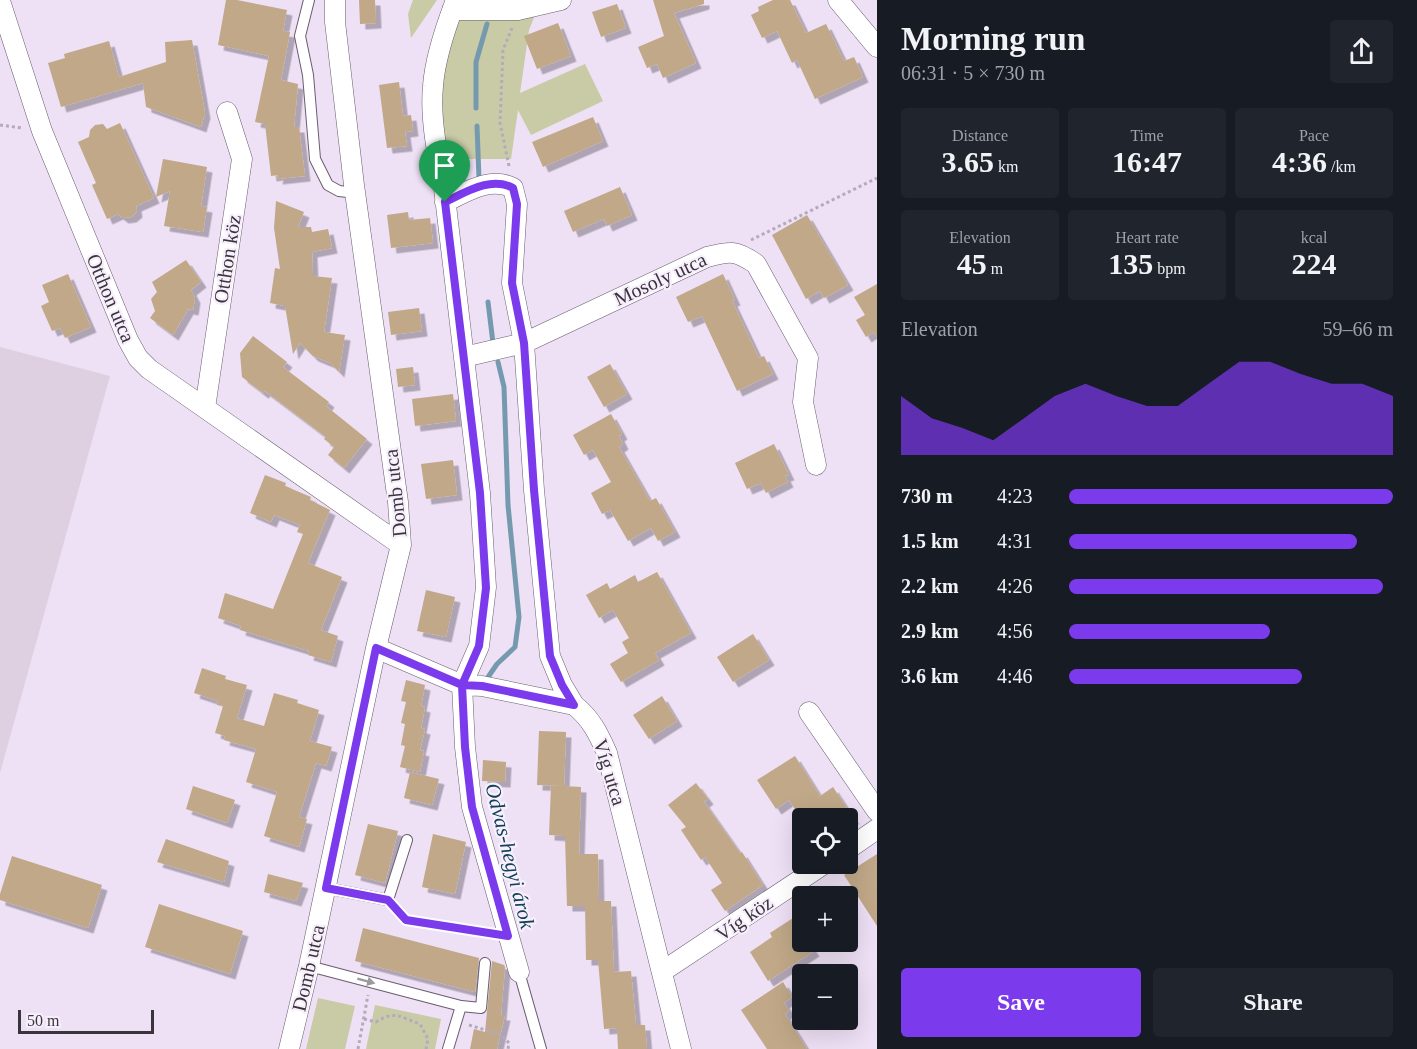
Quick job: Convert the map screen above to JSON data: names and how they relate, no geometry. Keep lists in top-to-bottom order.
{
  "streets": {
    "street": [
      "Otthon köz",
      "Mosoly utca",
      "Otthon utca",
      "Domb utca",
      "Víg utca",
      "Víg köz"
    ]
  },
  "crossings": [
    ["Otthon köz", "Otthon utca"],
    ["Mosoly utca", "Víg utca"],
    ["Otthon utca", "Domb utca"],
    ["Víg utca", "Víg köz"]
  ],
  "water": ["Odvas-hegyi árok"],
  "scale_bar": "50 m",
  "page": {
    "heading": ["Morning run", "06:31 · 5 × 730 m"],
    "stats": [
      ["Distance", "3.65 km"],
      ["Time", "16:47"],
      ["Pace", "4:36 /km"],
      ["Elevation", "45 m"],
      ["Heart rate", "135 bpm"],
      ["kcal", "224"]
    ],
    "chart": ["Elevation", "59–66 m"],
    "list": [
      {
        "name": "730 m",
        "note": "4:23"
      },
      {
        "name": "1.5 km",
        "note": "4:31"
      },
      {
        "name": "2.2 km",
        "note": "4:26"
      },
      {
        "name": "2.9 km",
        "note": "4:56"
      },
      {
        "name": "3.6 km",
        "note": "4:46"
      }
    ],
    "map_buttons": ["+", "−"],
    "buttons": ["Save", "Share"],
    "scale": "50 m"
  }
}
